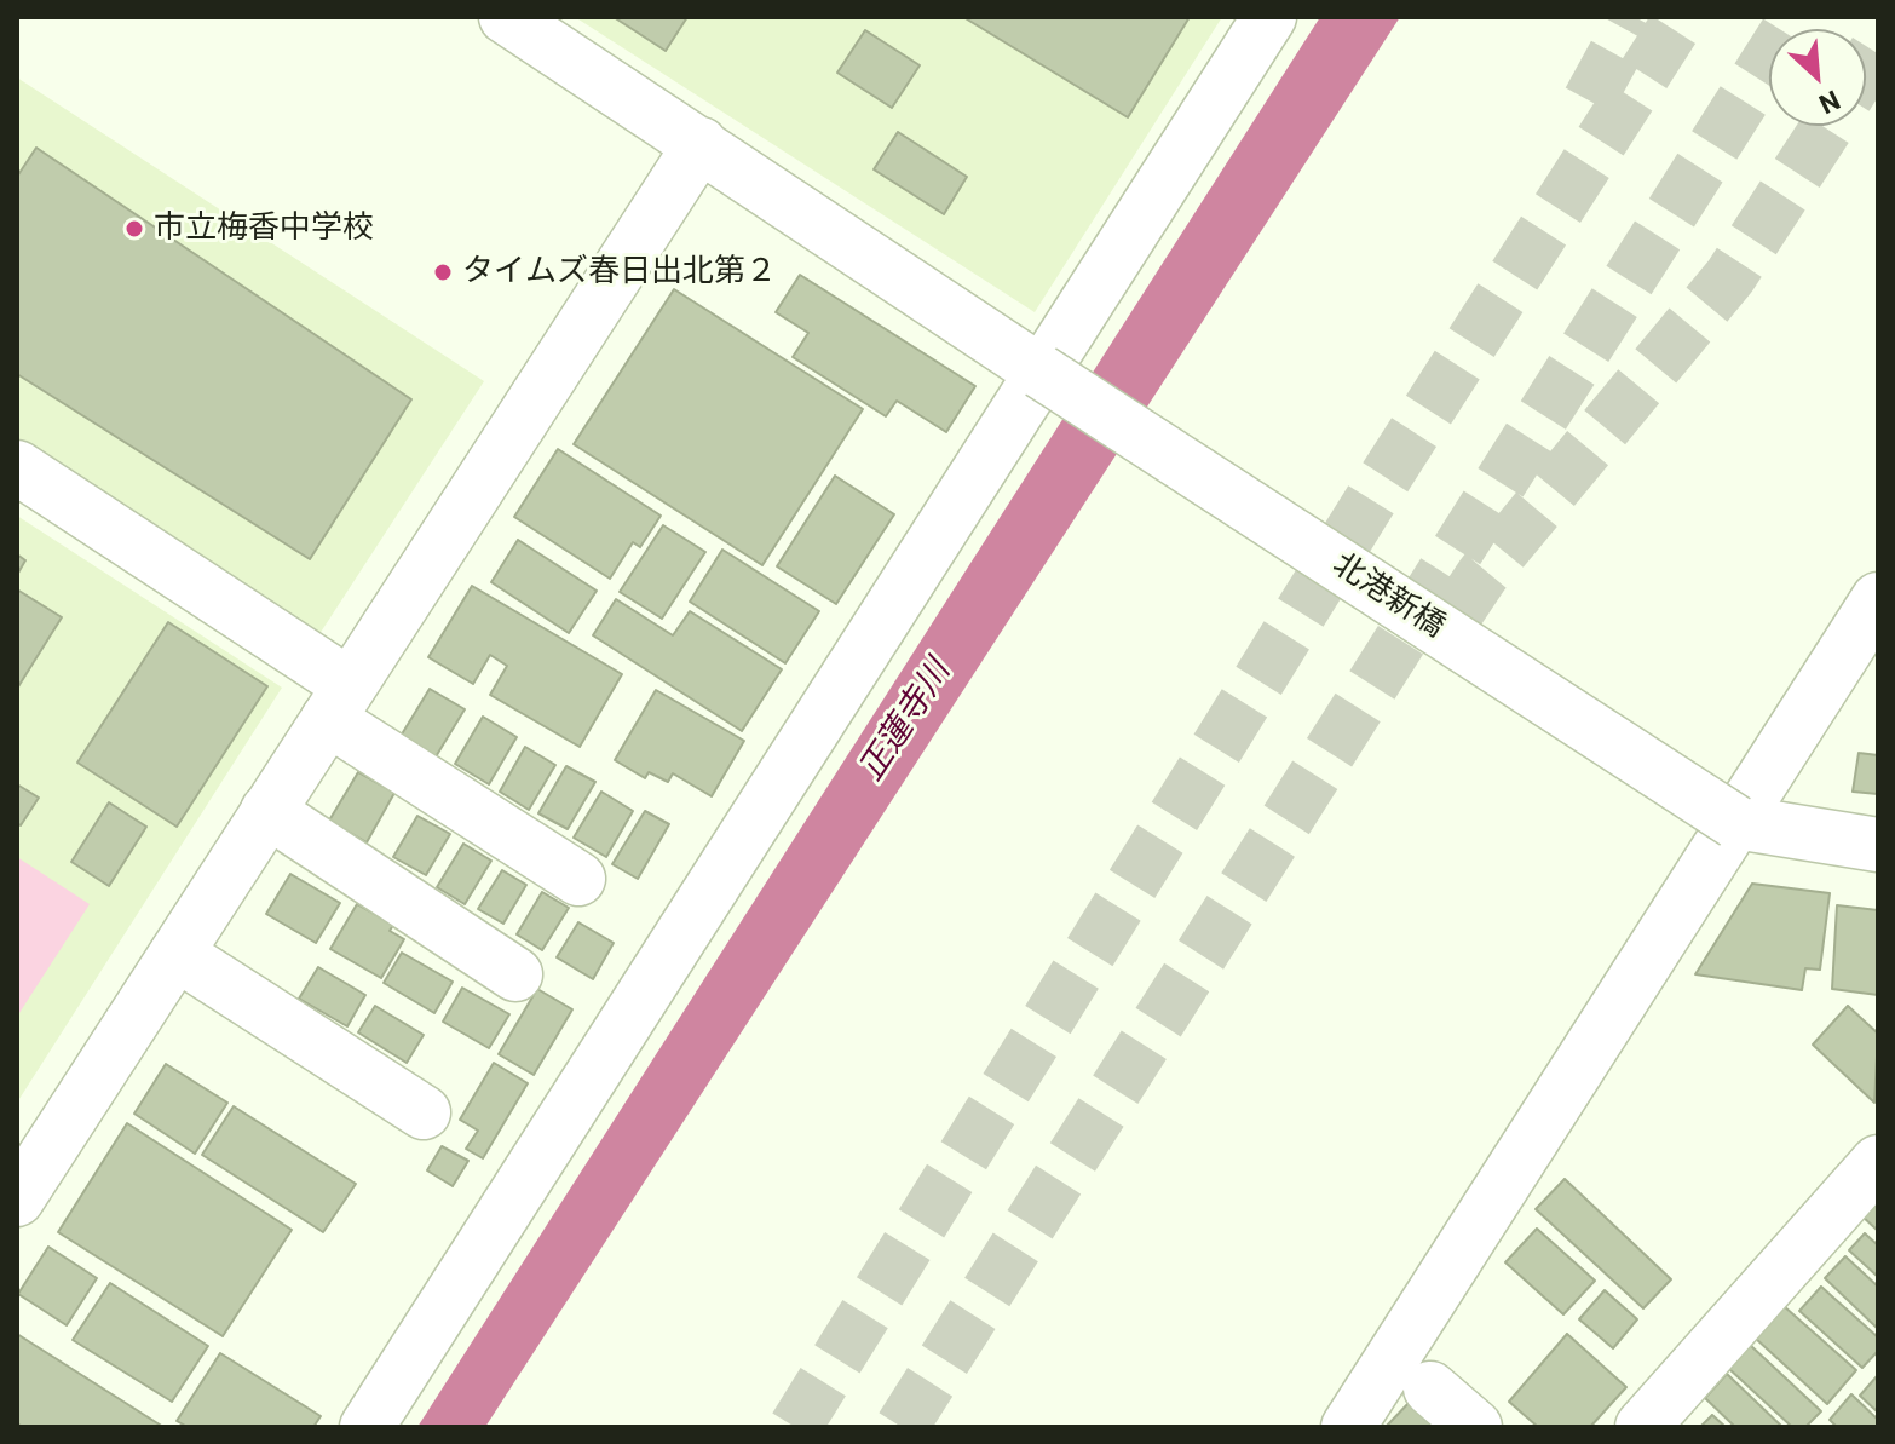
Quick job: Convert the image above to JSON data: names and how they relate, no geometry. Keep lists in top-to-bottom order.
{
  "streets": {
    "street": ["北港新橋"]
  },
  "water": ["正蓮寺川"],
  "places": ["市立梅香中学校", "タイムズ春日出北第２"],
  "north": "bottom right"
}
